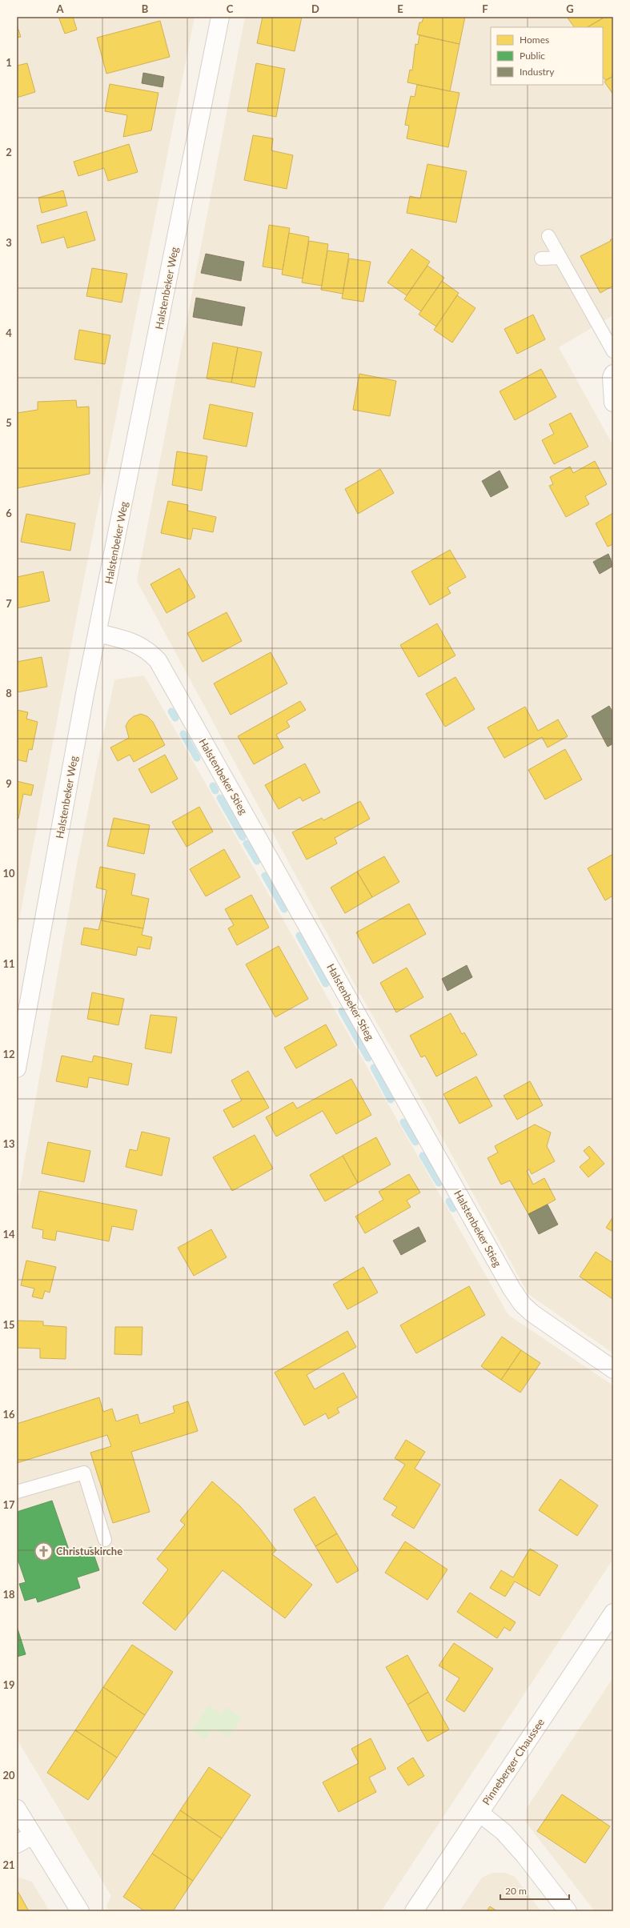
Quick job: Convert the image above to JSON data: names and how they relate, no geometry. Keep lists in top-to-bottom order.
{
  "streets": {
    "street": ["Halstenbeker Weg", "Halstenbeker Stieg", "Pinneberger Chaussee"]
  },
  "crossings": [
    ["Halstenbeker Weg", "Halstenbeker Stieg"]
  ],
  "places": {
    "church": ["Christuskirche"]
  },
  "legend": ["Homes", "Public", "Industry"],
  "scale_bar": "20 m",
  "grid": {
    "columns": [
      "A",
      "B",
      "C",
      "D",
      "E",
      "F",
      "G"
    ],
    "rows": [
      "1",
      "2",
      "3",
      "4",
      "5",
      "6",
      "7",
      "8",
      "9",
      "10",
      "11",
      "12",
      "13",
      "14",
      "15",
      "16",
      "17",
      "18",
      "19",
      "20",
      "21"
    ]
  }
}
